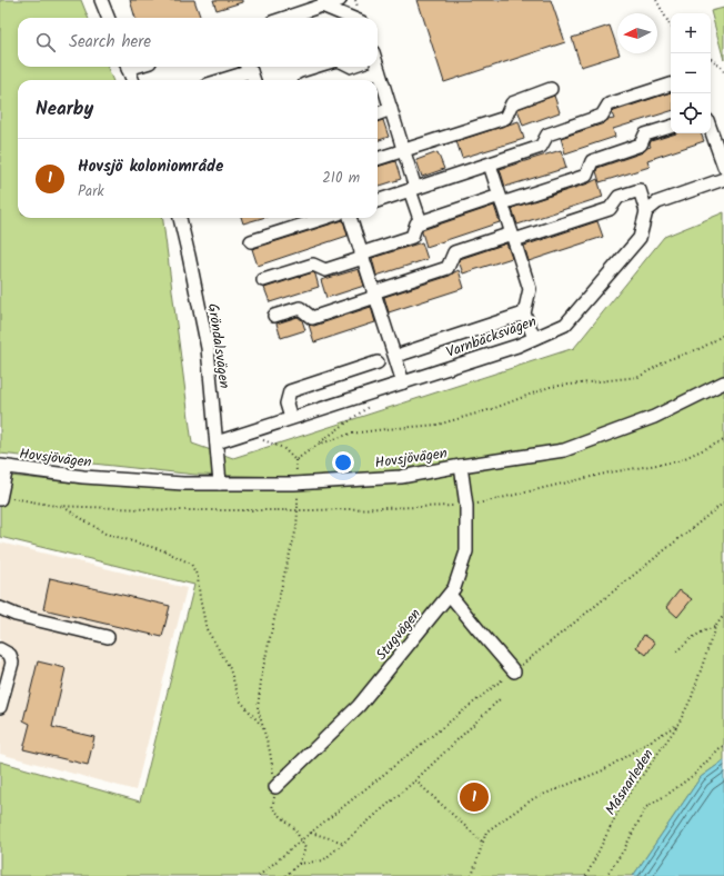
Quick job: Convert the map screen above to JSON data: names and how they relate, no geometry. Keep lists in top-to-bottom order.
{
  "streets": {
    "street": [
      "Varnbäcksvägen",
      "Gröndalsvägen",
      "Hovsjövägen",
      "Stugvägen"
    ],
    "path": ["Måsnarleden"]
  },
  "crossings": [
    ["Varnbäcksvägen", "Gröndalsvägen"],
    ["Gröndalsvägen", "Hovsjövägen"],
    ["Hovsjövägen", "Stugvägen"]
  ],
  "north": "left",
  "page": {
    "map_buttons": ["+", "−"],
    "search": "Search here",
    "heading": "Nearby",
    "list": [
      {
        "mark": "1",
        "name": "Hovsjö koloniområde",
        "note": "Park",
        "value": "210 m"
      }
    ],
    "pins": "1"
  }
}
